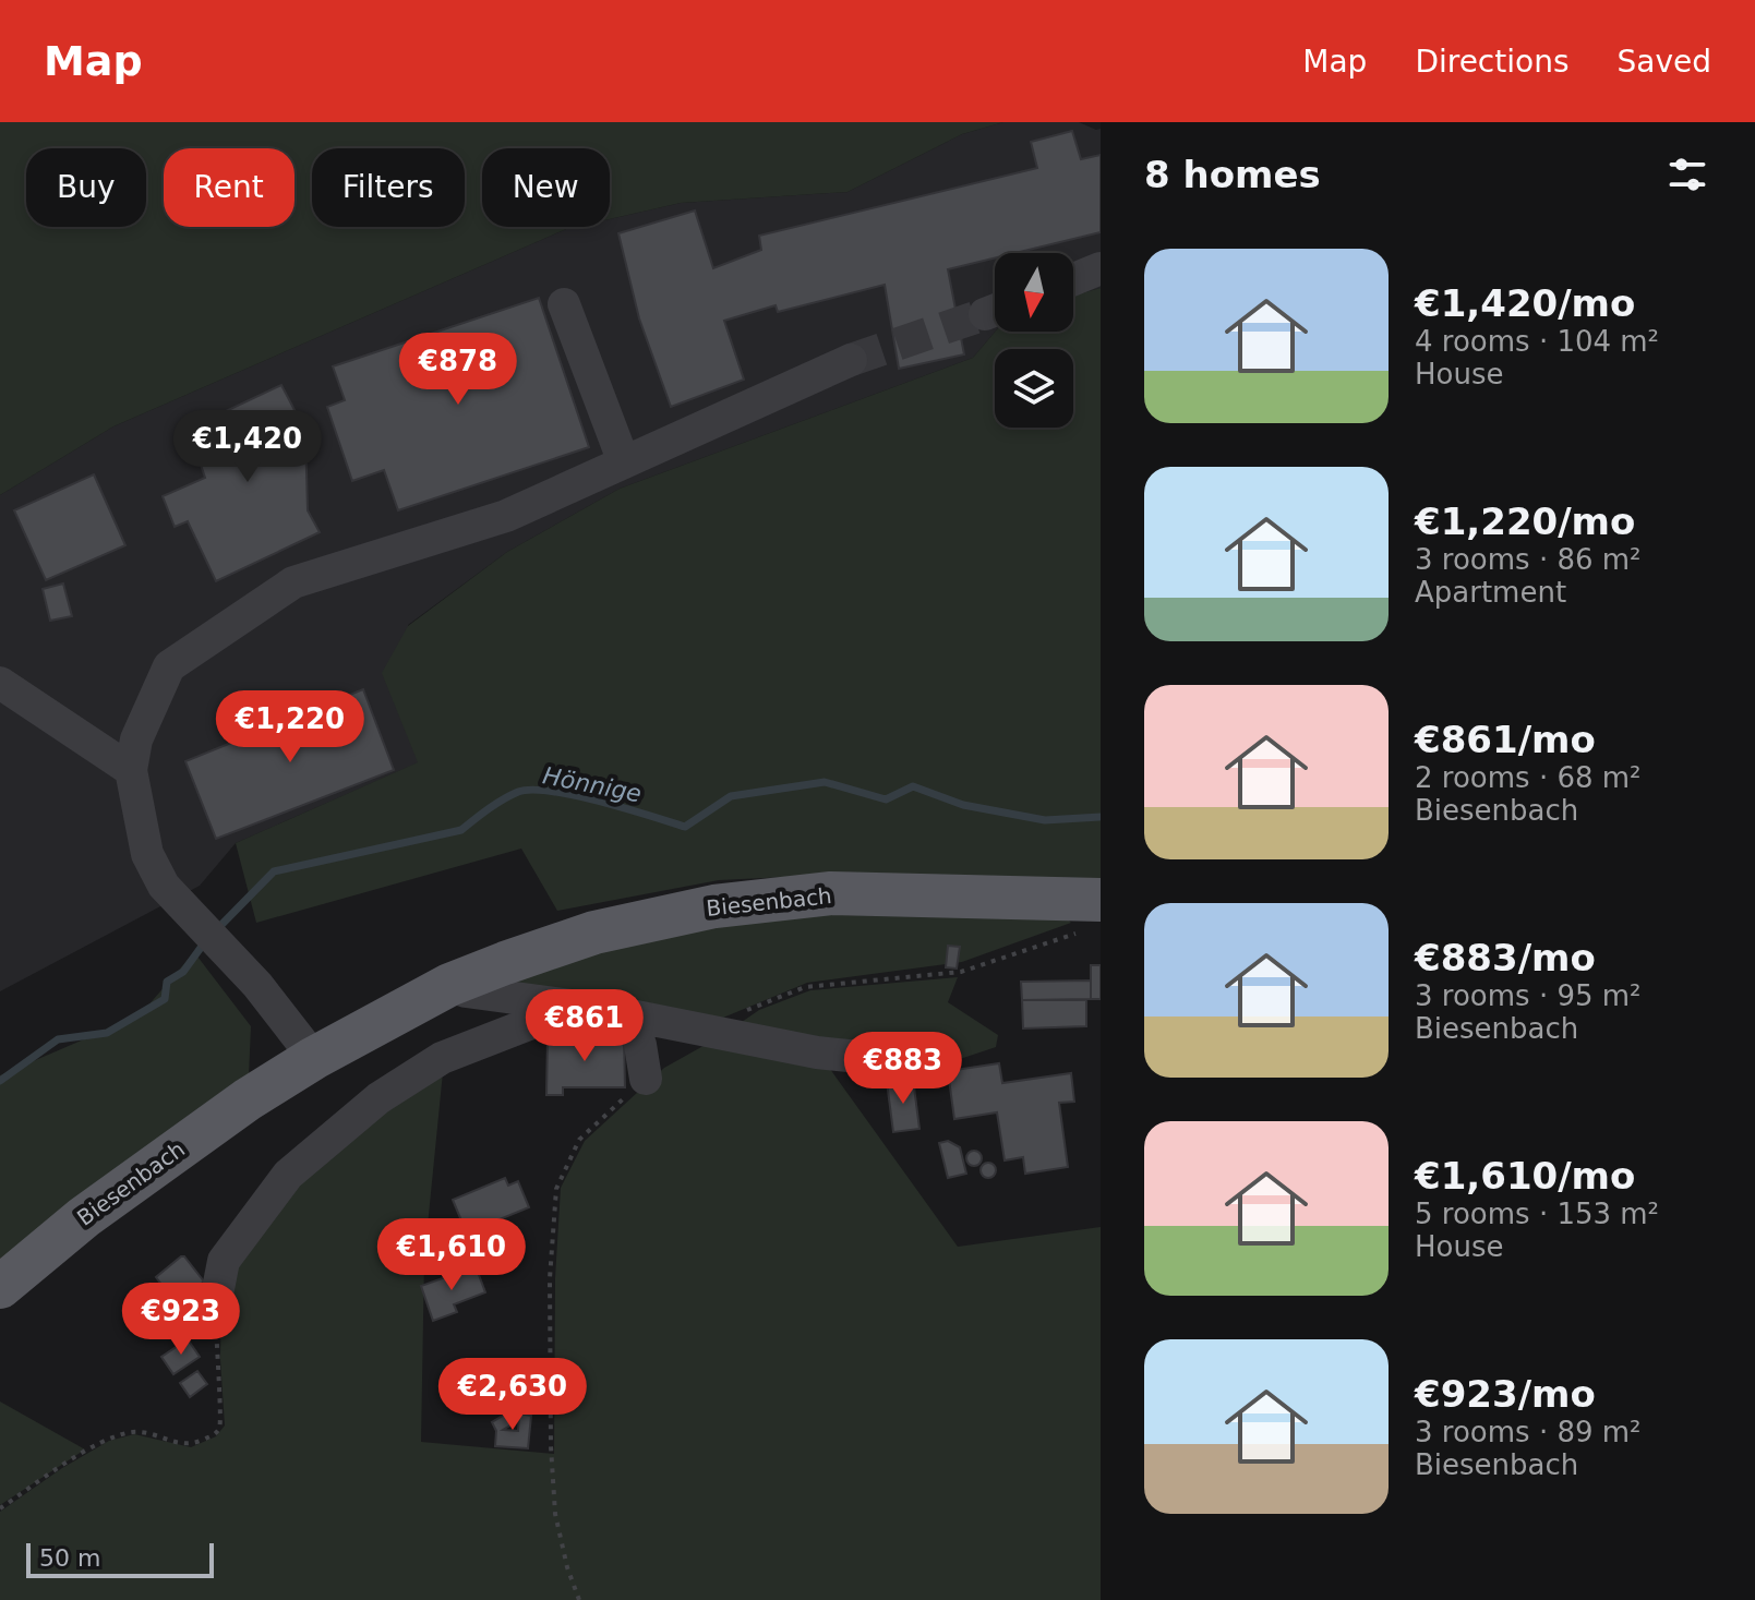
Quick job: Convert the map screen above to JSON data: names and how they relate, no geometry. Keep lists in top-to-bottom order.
{
  "streets": {
    "main road": ["Biesenbach"]
  },
  "water": ["Hönnige"],
  "scale_bar": "50 m",
  "north": "bottom",
  "page": {
    "header": "Map",
    "nav": ["Map", "Directions", "Saved"],
    "heading": "8 homes",
    "chip": [
      "Buy",
      "Rent",
      "Filters",
      "New"
    ],
    "list": [
      {
        "name": "€1,420/mo",
        "note": "4 rooms · 104 m² · House"
      },
      {
        "name": "€1,220/mo",
        "note": "3 rooms · 86 m² · Apartment"
      },
      {
        "name": "€861/mo",
        "note": "2 rooms · 68 m² · Biesenbach"
      },
      {
        "name": "€883/mo",
        "note": "3 rooms · 95 m² · Biesenbach"
      },
      {
        "name": "€1,610/mo",
        "note": "5 rooms · 153 m² · House"
      },
      {
        "name": "€923/mo",
        "note": "3 rooms · 89 m² · Biesenbach"
      }
    ],
    "price": [
      "€878",
      "€1,420",
      "€1,220",
      "€861",
      "€883",
      "€1,610",
      "€923",
      "€2,630"
    ],
    "scale": "50 m"
  }
}
